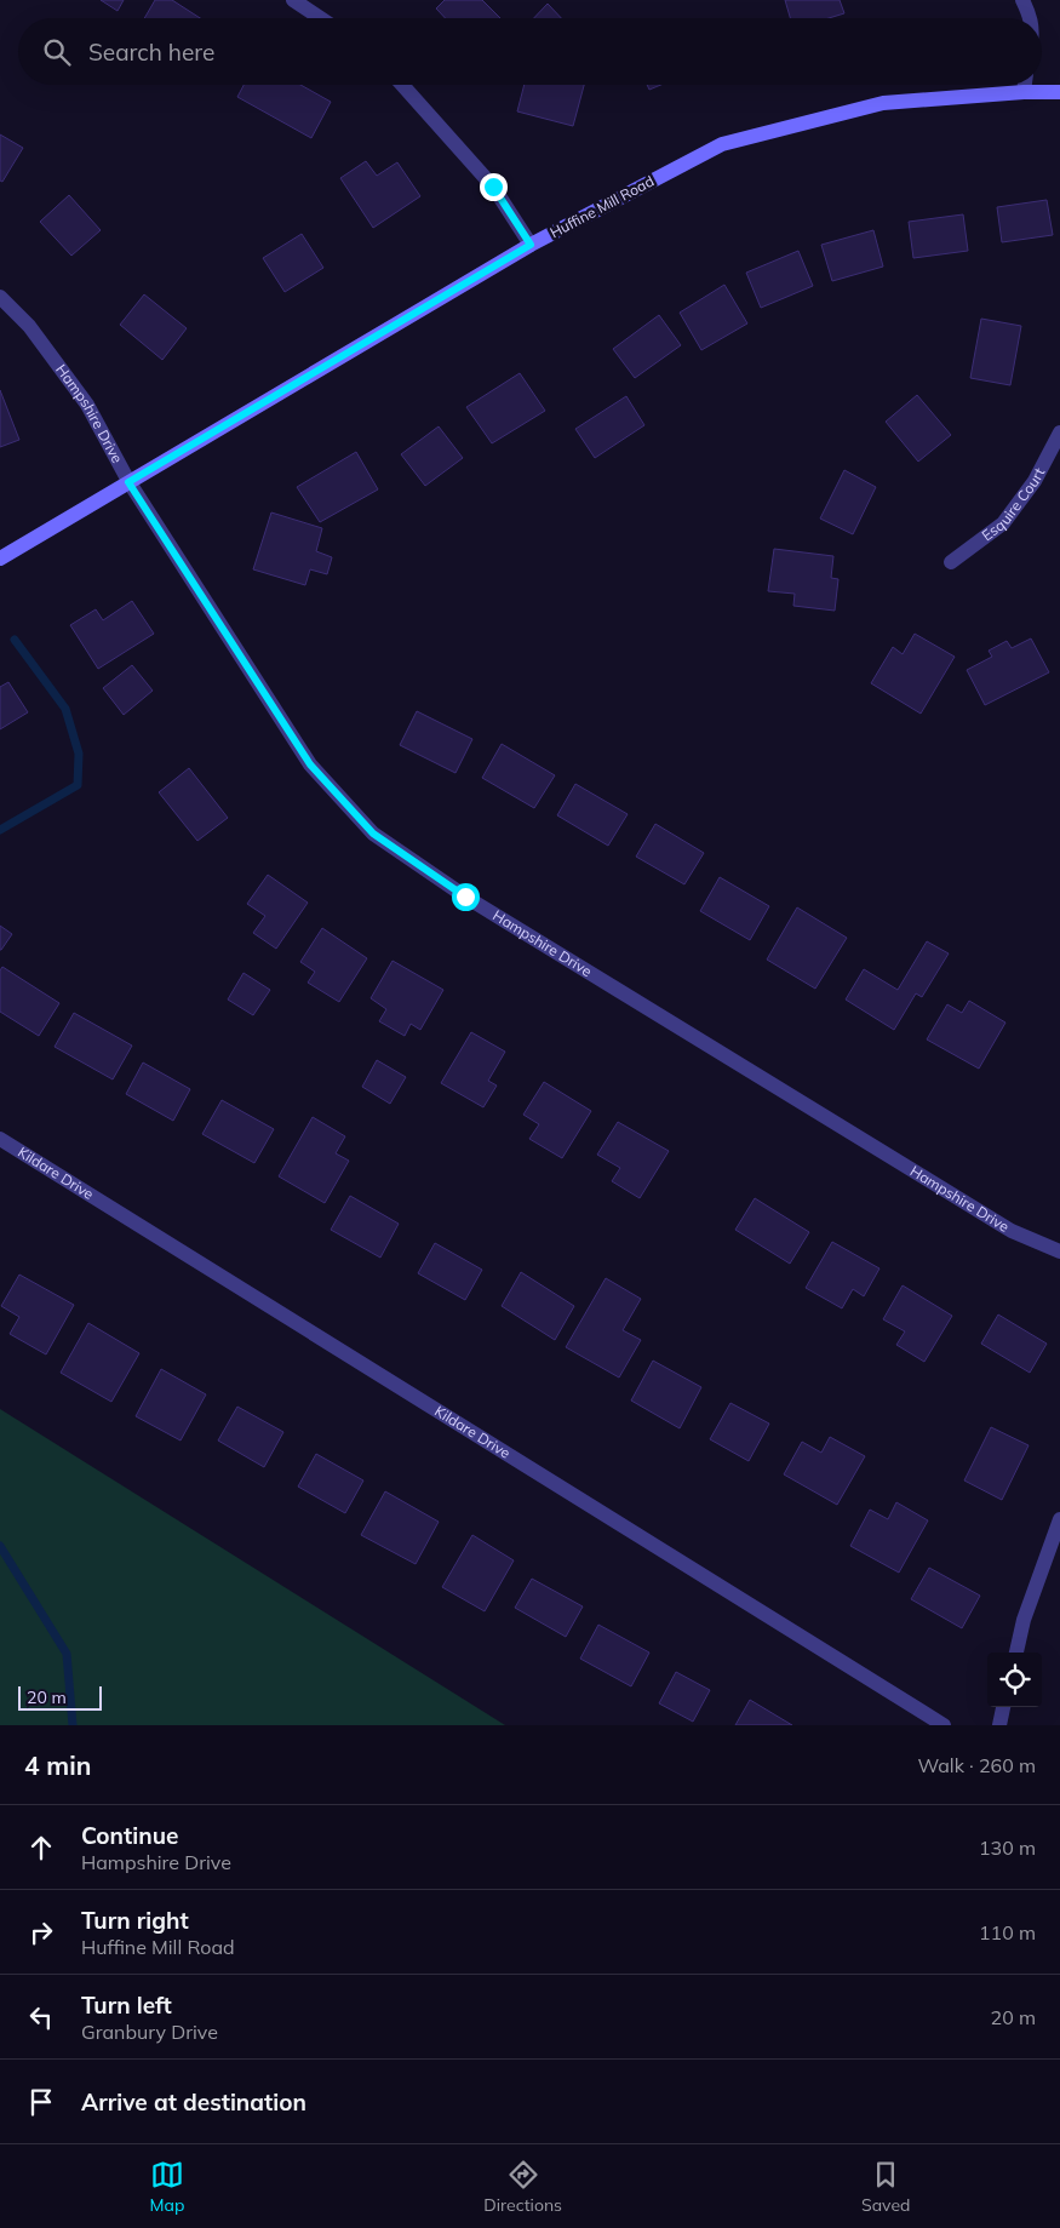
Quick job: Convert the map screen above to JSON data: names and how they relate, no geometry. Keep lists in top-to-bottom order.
{
  "streets": {
    "main road": ["Huffine Mill Road"],
    "street": ["Hampshire Drive", "Esquire Court", "Kildare Drive"]
  },
  "crossings": [
    ["Huffine Mill Road", "Hampshire Drive"]
  ],
  "scale_bar": "20 m",
  "page": {
    "search": "Search here",
    "scale": "20 m",
    "heading": ["4 min", "Walk · 260 m"],
    "list": [
      ["Continue", "Hampshire Drive", "130 m"],
      ["Turn right", "Huffine Mill Road", "110 m"],
      ["Turn left", "Granbury Drive", "20 m"],
      "Arrive at destination"
    ],
    "nav": ["Map", "Directions", "Saved"]
  }
}
